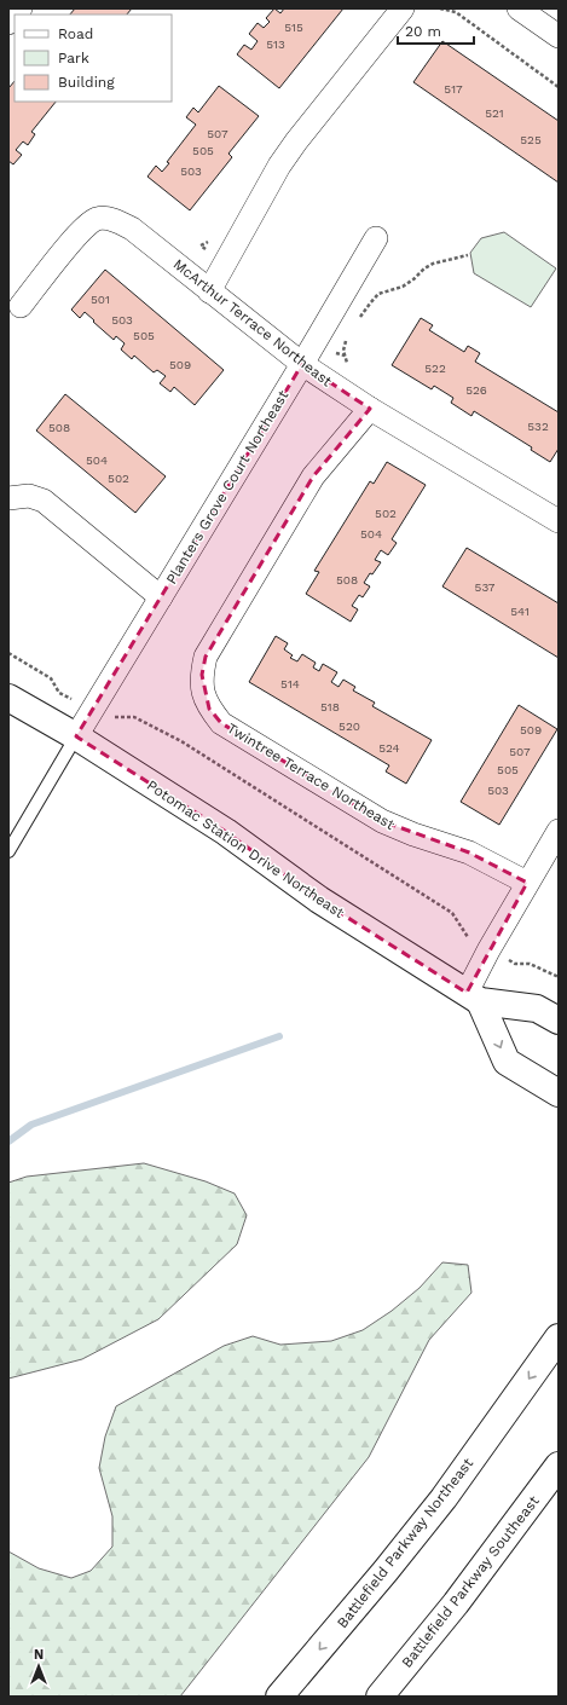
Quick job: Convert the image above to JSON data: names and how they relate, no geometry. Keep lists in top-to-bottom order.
{
  "streets": {
    "street": [
      "McArthur Terrace Northeast",
      "Planters Grove Court Northeast",
      "Twintree Terrace Northeast",
      "Potomac Station Drive Northeast",
      "Battlefield Parkway Northeast",
      "Battlefield Parkway Southeast"
    ]
  },
  "crossings": [
    ["McArthur Terrace Northeast", "Planters Grove Court Northeast"],
    ["McArthur Terrace Northeast", "Twintree Terrace Northeast"],
    ["Planters Grove Court Northeast", "Potomac Station Drive Northeast"]
  ],
  "one_way": ["Battlefield Parkway Northeast"],
  "house_numbers": [
    "515",
    "513",
    "517",
    "521",
    "507",
    "525",
    "505",
    "503",
    "501",
    "503",
    "505",
    "509",
    "522",
    "526",
    "532",
    "508",
    "504",
    "502",
    "502",
    "504",
    "508",
    "537",
    "541",
    "514",
    "518",
    "520",
    "509",
    "524",
    "507",
    "505",
    "503"
  ],
  "legend": ["Road", "Park", "Building"],
  "scale_bar": "20 m",
  "north": "top"
}
